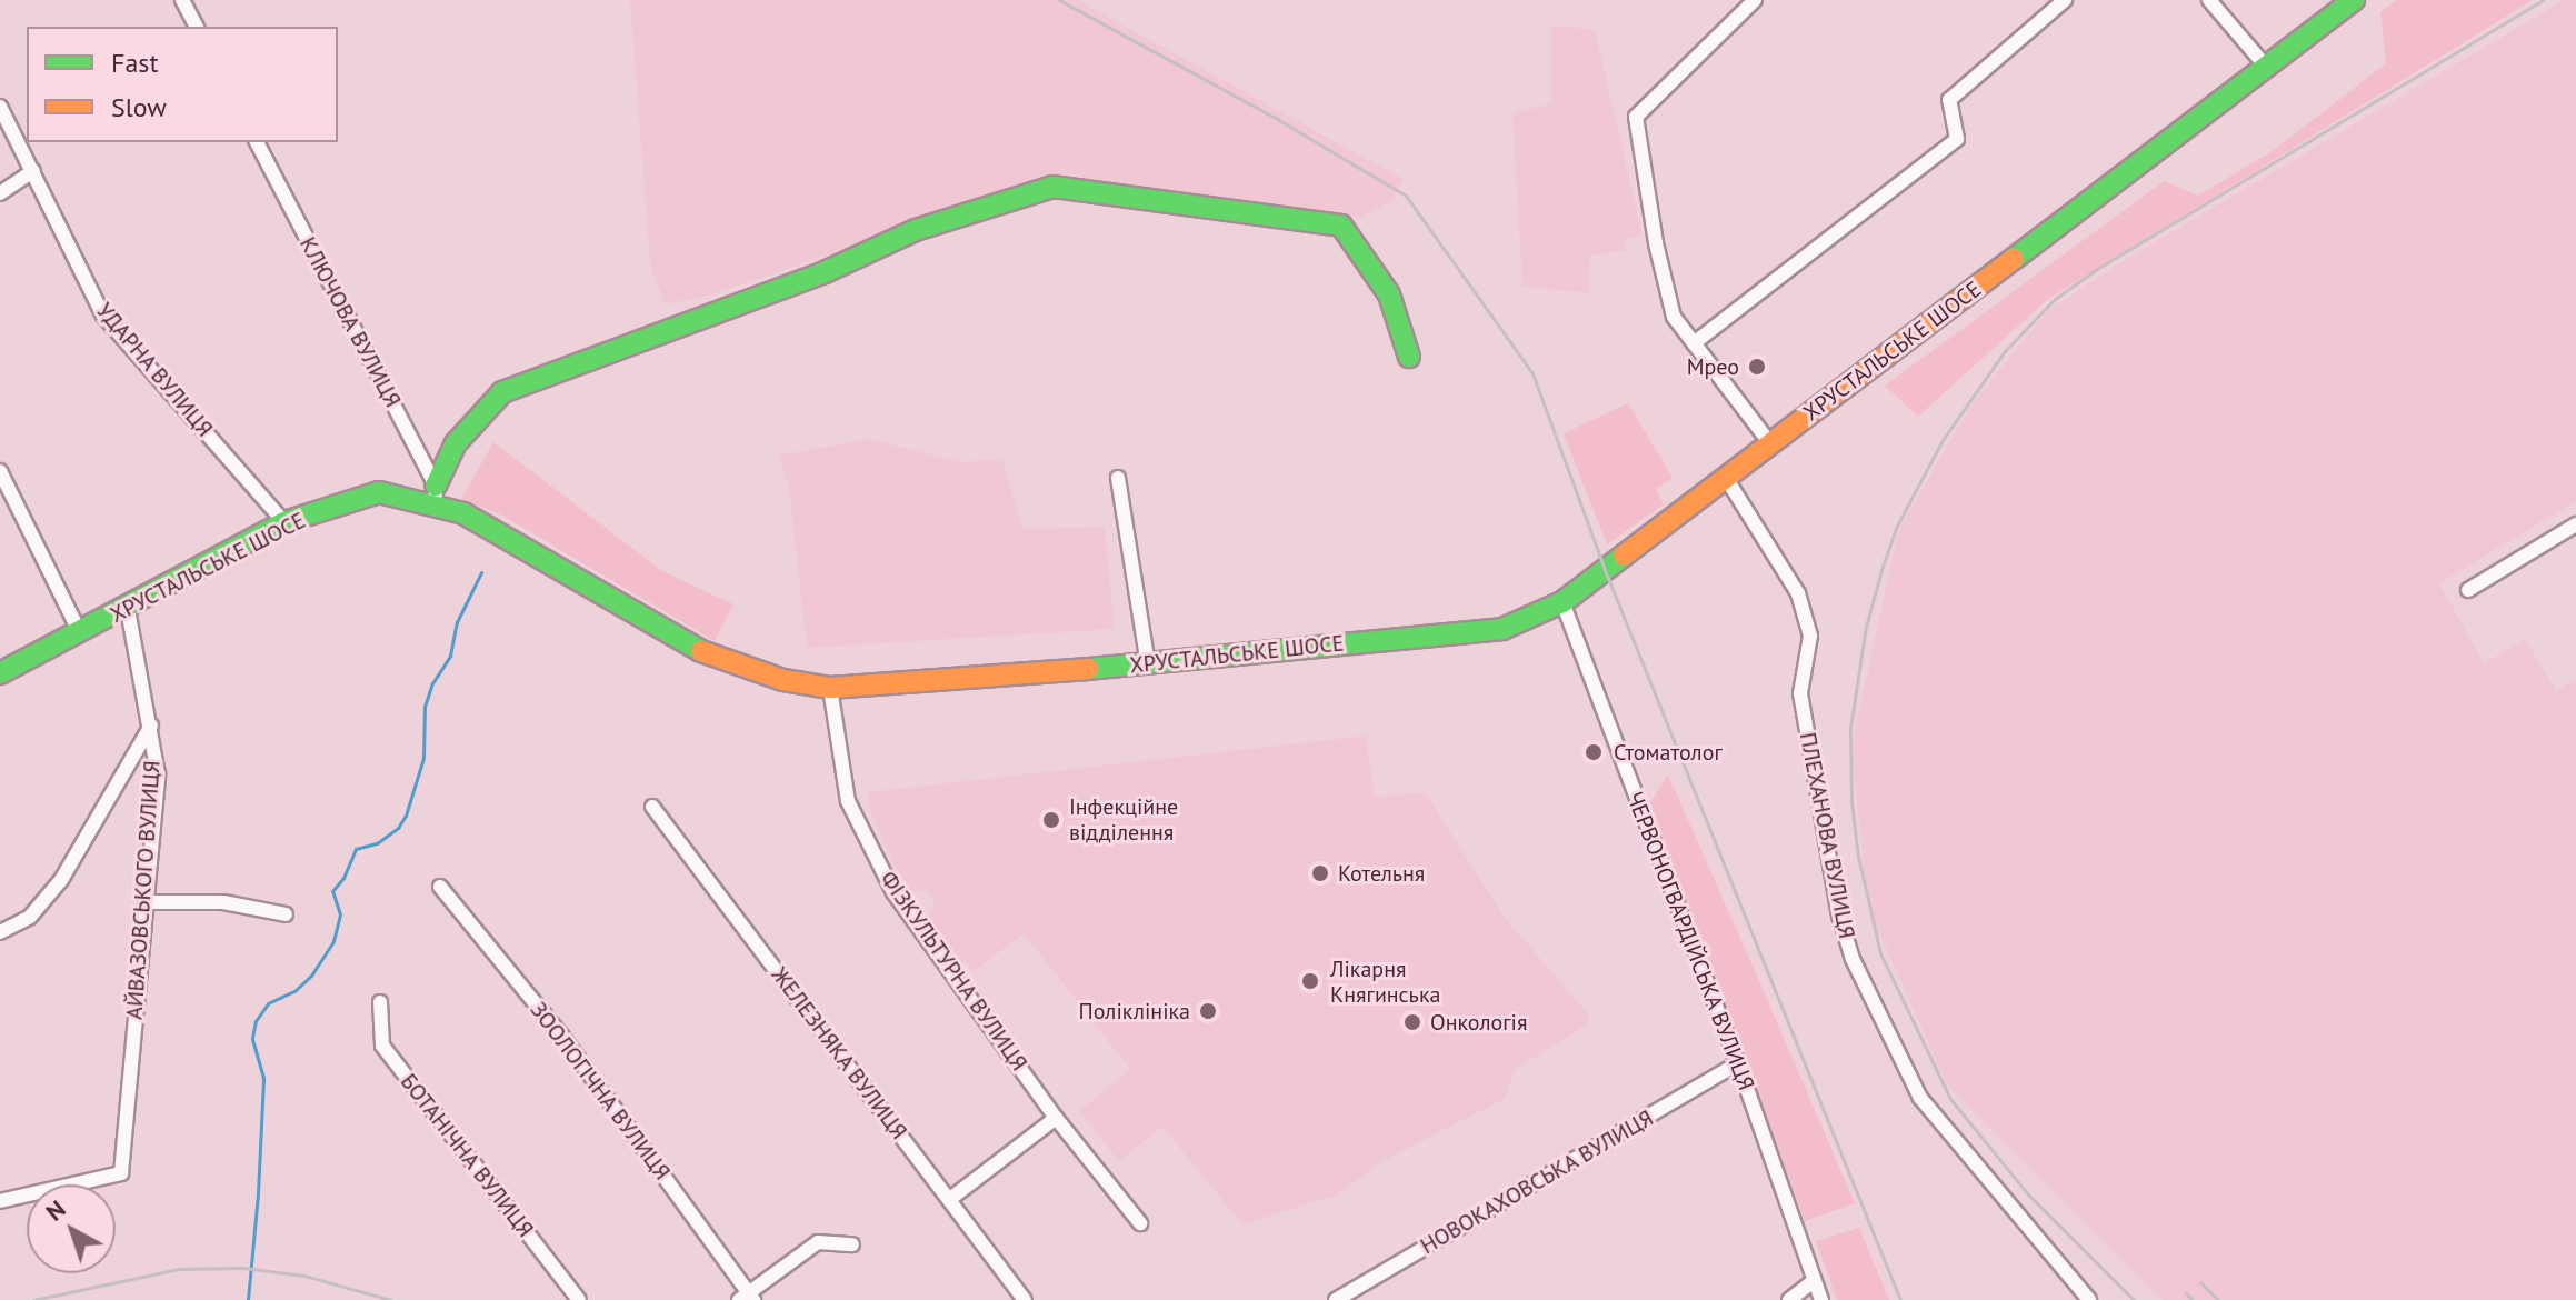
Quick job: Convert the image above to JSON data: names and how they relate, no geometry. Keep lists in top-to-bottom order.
{
  "streets": {
    "street": [
      "КЛЮЧОВА ВУЛИЦЯ",
      "ХРУСТАЛЬСЬКЕ ШОСЕ",
      "УДАРНА ВУЛИЦЯ",
      "ПЛЕХАНОВА ВУЛИЦЯ",
      "АЙВАЗОВСЬКОГО ВУЛИЦЯ",
      "ЧЕРВОНОГВАРДІЙСЬКА ВУЛИЦЯ",
      "ФІЗКУЛЬТУРНА ВУЛИЦЯ",
      "ЖЕЛЕЗНЯКА ВУЛИЦЯ",
      "ЗООЛОГІЧНА ВУЛИЦЯ",
      "БОТАНІЧНА ВУЛИЦЯ",
      "НОВОКАХОВСЬКА ВУЛИЦЯ"
    ]
  },
  "crossings": [
    ["КЛЮЧОВА ВУЛИЦЯ", "ХРУСТАЛЬСЬКЕ ШОСЕ"],
    ["ХРУСТАЛЬСЬКЕ ШОСЕ", "УДАРНА ВУЛИЦЯ"],
    ["ХРУСТАЛЬСЬКЕ ШОСЕ", "ПЛЕХАНОВА ВУЛИЦЯ"],
    ["ХРУСТАЛЬСЬКЕ ШОСЕ", "АЙВАЗОВСЬКОГО ВУЛИЦЯ"],
    ["ХРУСТАЛЬСЬКЕ ШОСЕ", "ЧЕРВОНОГВАРДІЙСЬКА ВУЛИЦЯ"],
    ["ХРУСТАЛЬСЬКЕ ШОСЕ", "ФІЗКУЛЬТУРНА ВУЛИЦЯ"],
    ["ЧЕРВОНОГВАРДІЙСЬКА ВУЛИЦЯ", "НОВОКАХОВСЬКА ВУЛИЦЯ"]
  ],
  "places": [
    "Мрео",
    "Стоматолог",
    "Інфекційне відділення",
    "Котельня",
    "Лікарня Княгинська",
    "Поліклініка",
    "Онкологія"
  ],
  "legend": ["Fast", "Slow"],
  "north": "top left"
}
